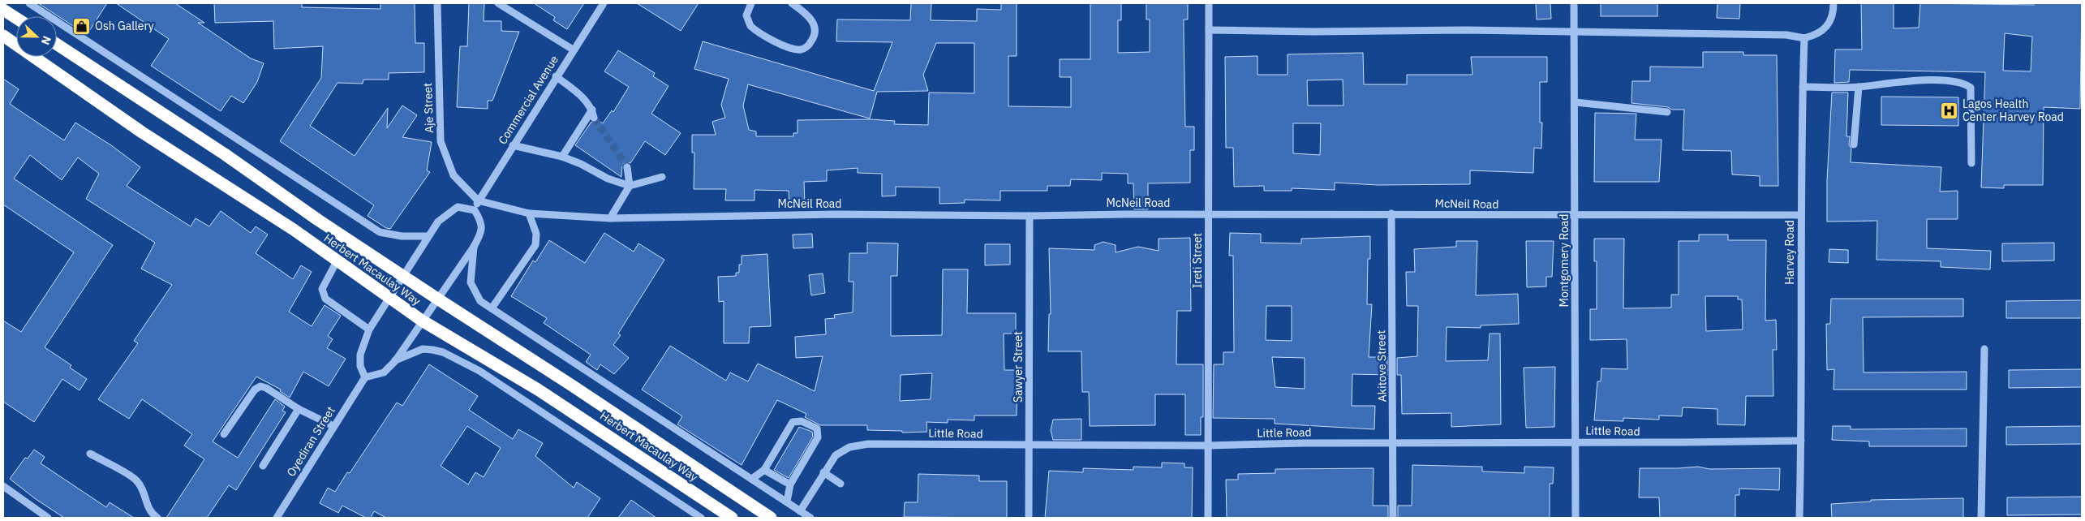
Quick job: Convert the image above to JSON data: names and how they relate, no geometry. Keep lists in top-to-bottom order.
{
  "streets": {
    "highway": ["Herbert Macaulay Way"],
    "street": [
      "Commercial Avenue",
      "Aje Street",
      "McNeil Road",
      "Harvey Road",
      "Ireti Street",
      "Montgomery Road",
      "Akitove Street",
      "Sawyer Street",
      "Little Road",
      "Oyediran Street"
    ]
  },
  "crossings": [
    ["Commercial Avenue", "Aje Street"],
    ["Commercial Avenue", "McNeil Road"],
    ["Aje Street", "McNeil Road"],
    ["McNeil Road", "Harvey Road"],
    ["McNeil Road", "Ireti Street"],
    ["McNeil Road", "Montgomery Road"],
    ["McNeil Road", "Akitove Street"],
    ["McNeil Road", "Sawyer Street"],
    ["Harvey Road", "Little Road"],
    ["Ireti Street", "Little Road"],
    ["Montgomery Road", "Little Road"],
    ["Akitove Street", "Little Road"],
    ["Sawyer Street", "Little Road"]
  ],
  "places": {
    "shop": ["Osh Gallery"],
    "hospital": ["Lagos Health Center Harvey Road"]
  },
  "north": "right"
}
